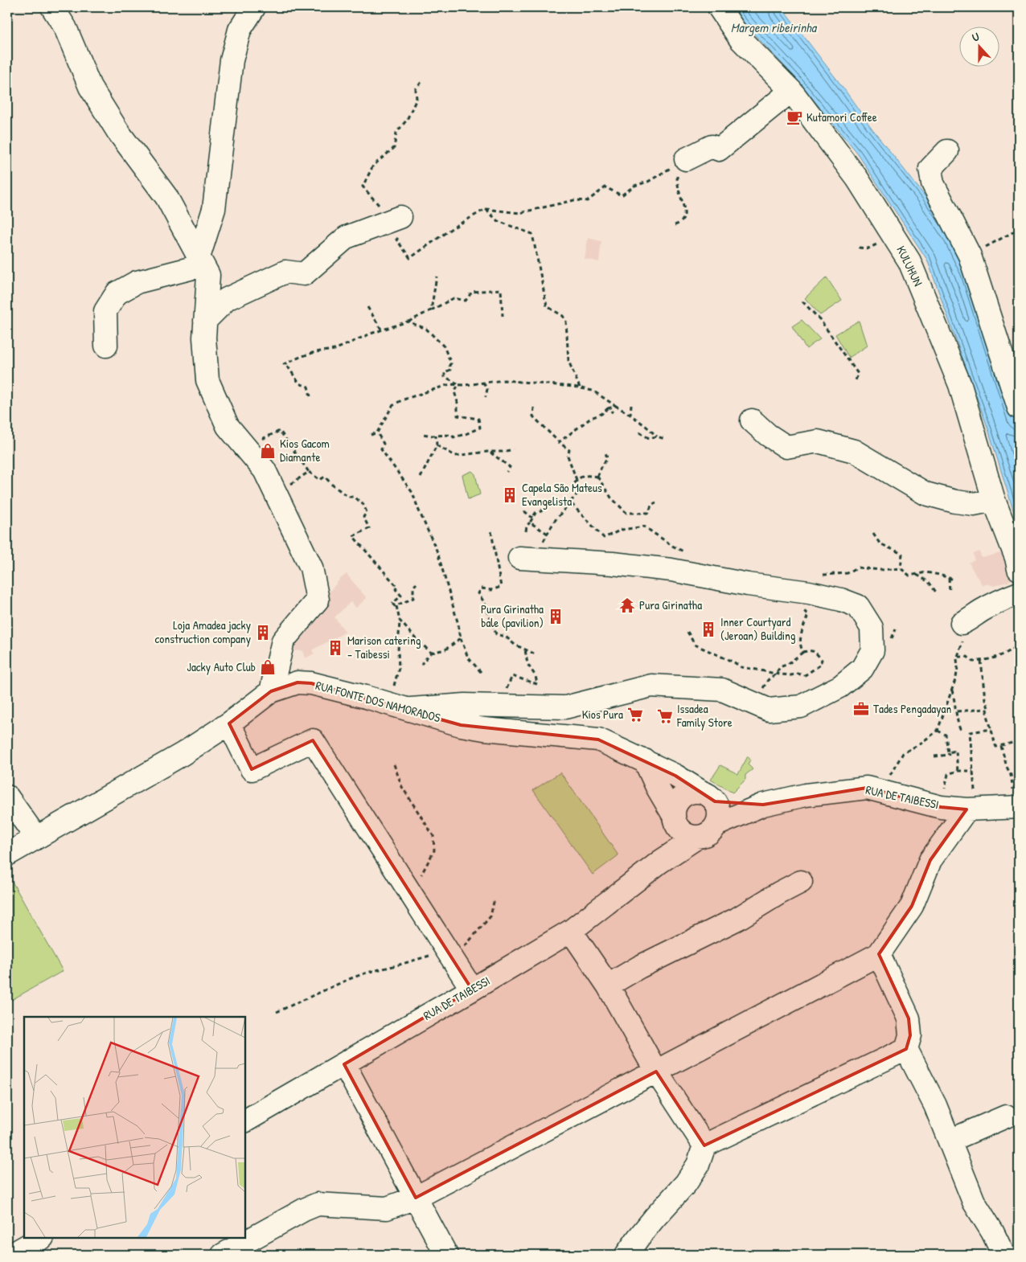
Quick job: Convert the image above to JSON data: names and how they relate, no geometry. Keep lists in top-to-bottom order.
{
  "streets": {
    "street": ["KULUHUN", "RUA FONTE DOS NAMORADOS", "RUA DE TAIBESSI"]
  },
  "crossings": [
    ["RUA FONTE DOS NAMORADOS", "RUA DE TAIBESSI"]
  ],
  "water": ["Margem ribeirinha"],
  "places": {
    "cafe": ["Kutamori Coffee"],
    "shop": ["Kios Gacom Diamante", "Jacky Auto Club"],
    "building": [
      "Capela São Mateus Evangelista",
      "Pura Girinatha bale (pavilion)",
      "Inner Courtyard (Jeroan) Building",
      "Loja Amadea jacky construction company",
      "Marison catering - Taibessi"
    ],
    "temple": ["Pura Girinatha"],
    "office": ["Tades Pengadayan"],
    "supermarket": ["Kios Pura", "Issadea Family Store"]
  },
  "north": "top"
}
